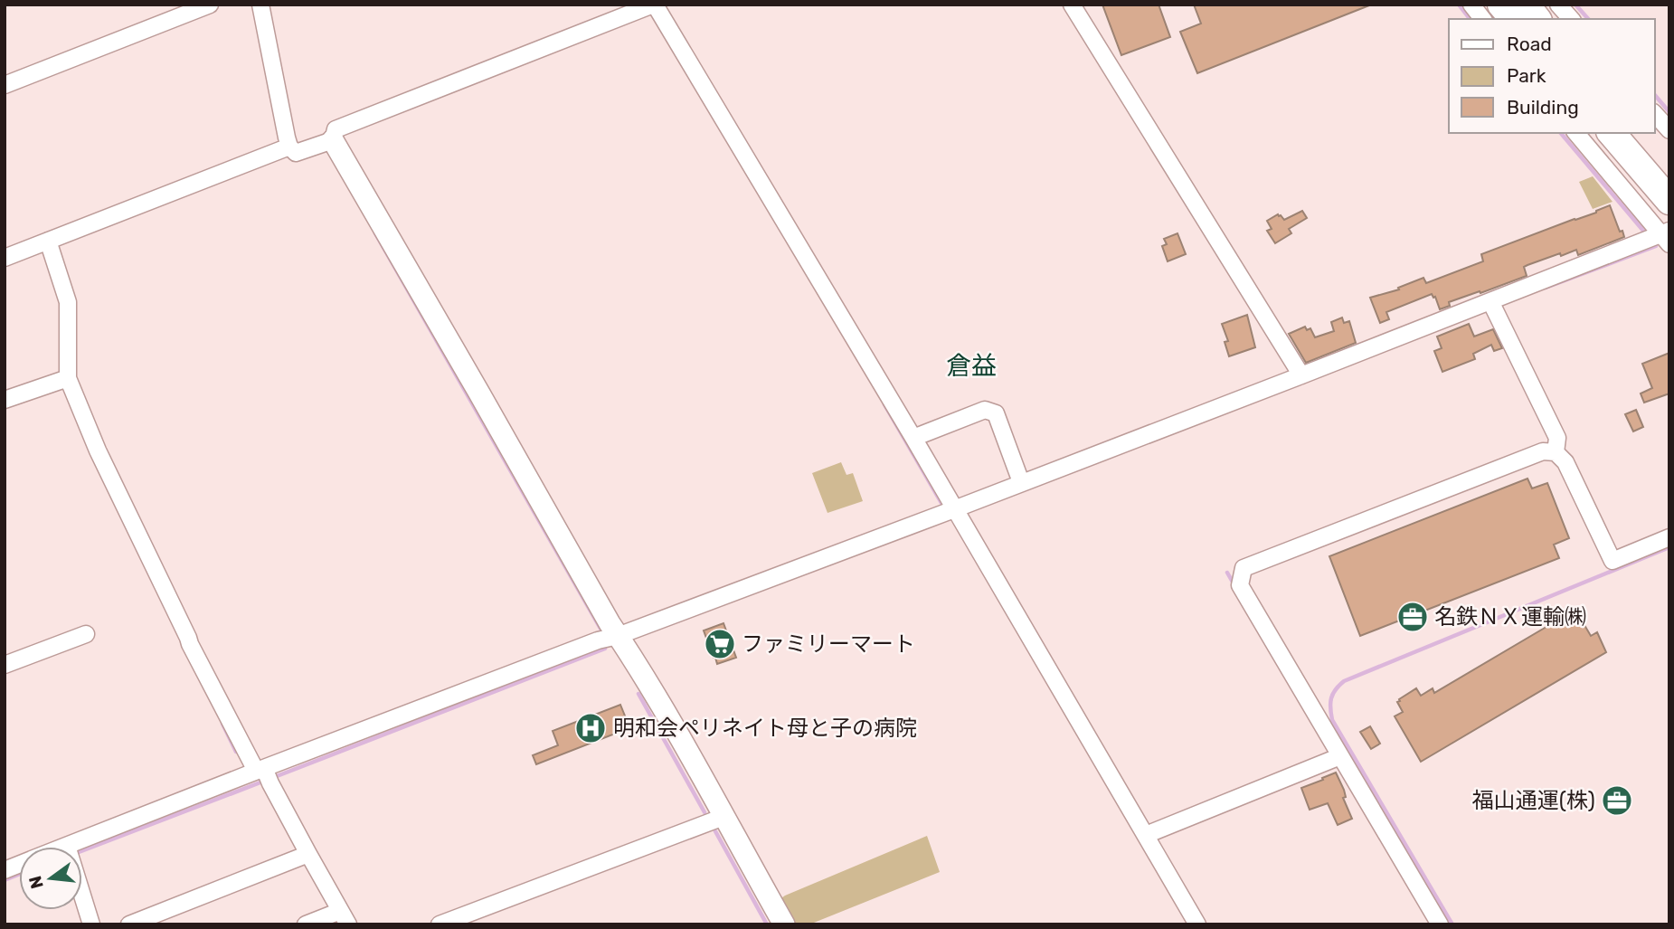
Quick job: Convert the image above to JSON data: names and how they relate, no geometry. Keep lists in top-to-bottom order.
{
  "districts": ["倉益"],
  "places": {
    "office": ["名鉄ＮＸ運輸㈱", "福山通運(株)"],
    "supermarket": ["ファミリーマート"],
    "hospital": ["明和会ペリネイト母と子の病院"]
  },
  "legend": ["Road", "Park", "Building"],
  "north": "left"
}
